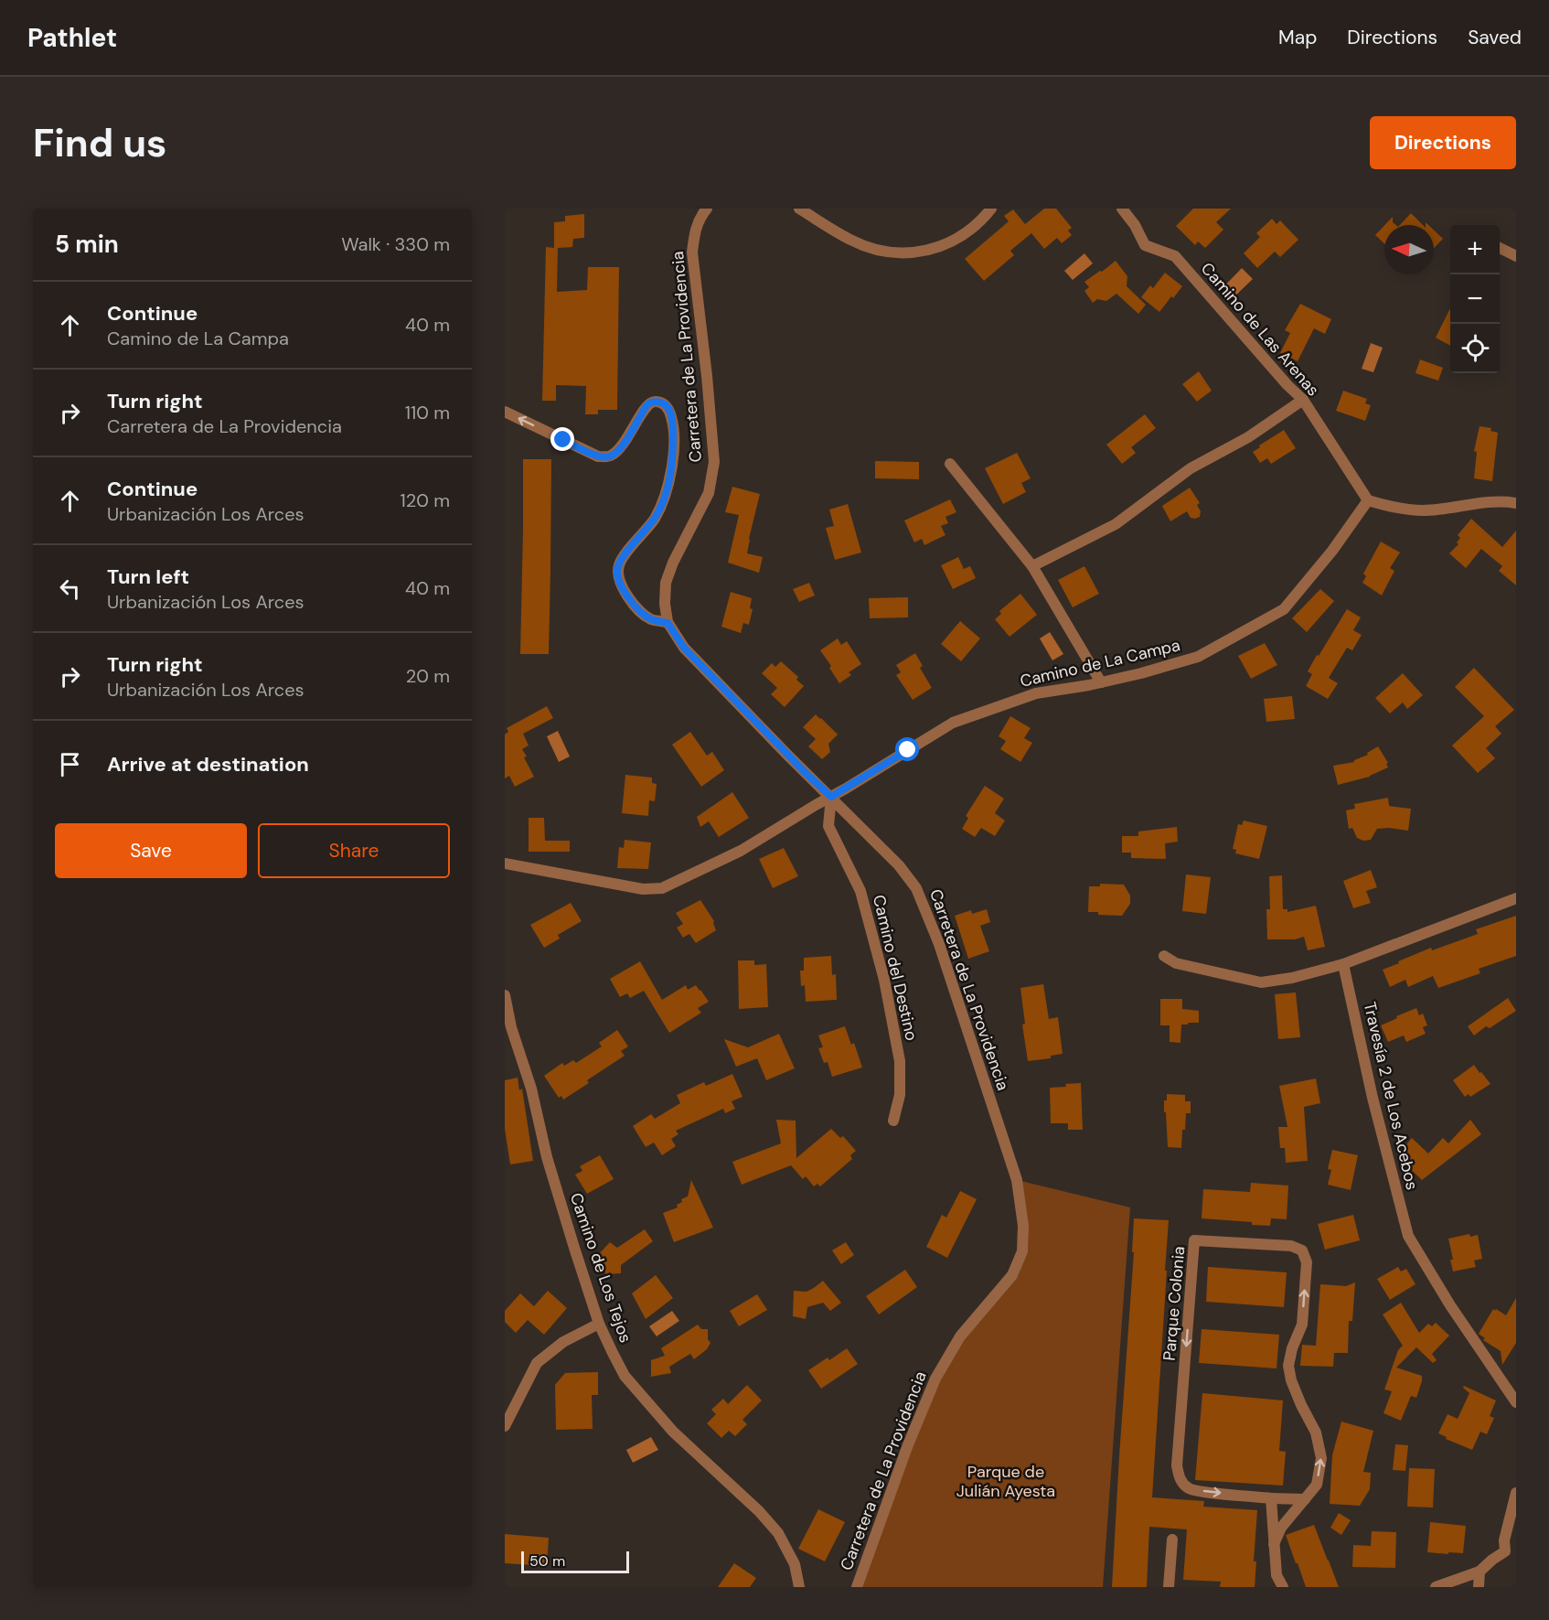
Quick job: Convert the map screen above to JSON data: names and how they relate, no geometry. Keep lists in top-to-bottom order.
{
  "streets": {
    "street": [
      "Camino de Las Arenas",
      "Carretera de La Providencia",
      "Camino de La Campa",
      "Camino del Destino",
      "Travesía 2 de Los Acebos",
      "Camino de Los Tejos",
      "Parque Colonia"
    ]
  },
  "crossings": [
    ["Camino de Las Arenas", "Camino de La Campa"],
    ["Carretera de La Providencia", "Camino de La Campa"],
    ["Carretera de La Providencia", "Camino del Destino"],
    ["Camino de La Campa", "Camino del Destino"]
  ],
  "parks": ["Parque de Julián Ayesta"],
  "scale_bar": "50 m",
  "north": "left",
  "page": {
    "header": "Pathlet",
    "nav": ["Map", "Directions", "Saved"],
    "buttons": [
      "Directions",
      ["Save", "Share"]
    ],
    "title": "Find us",
    "heading": ["5 min", "Walk · 330 m"],
    "map_buttons": ["+", "−"],
    "list": [
      ["Continue", "Camino de La Campa", "40 m"],
      ["Turn right", "Carretera de La Providencia", "110 m"],
      ["Continue", "Urbanización Los Arces", "120 m"],
      ["Turn left", "Urbanización Los Arces", "40 m"],
      ["Turn right", "Urbanización Los Arces", "20 m"],
      "Arrive at destination"
    ],
    "scale": "50 m"
  }
}
